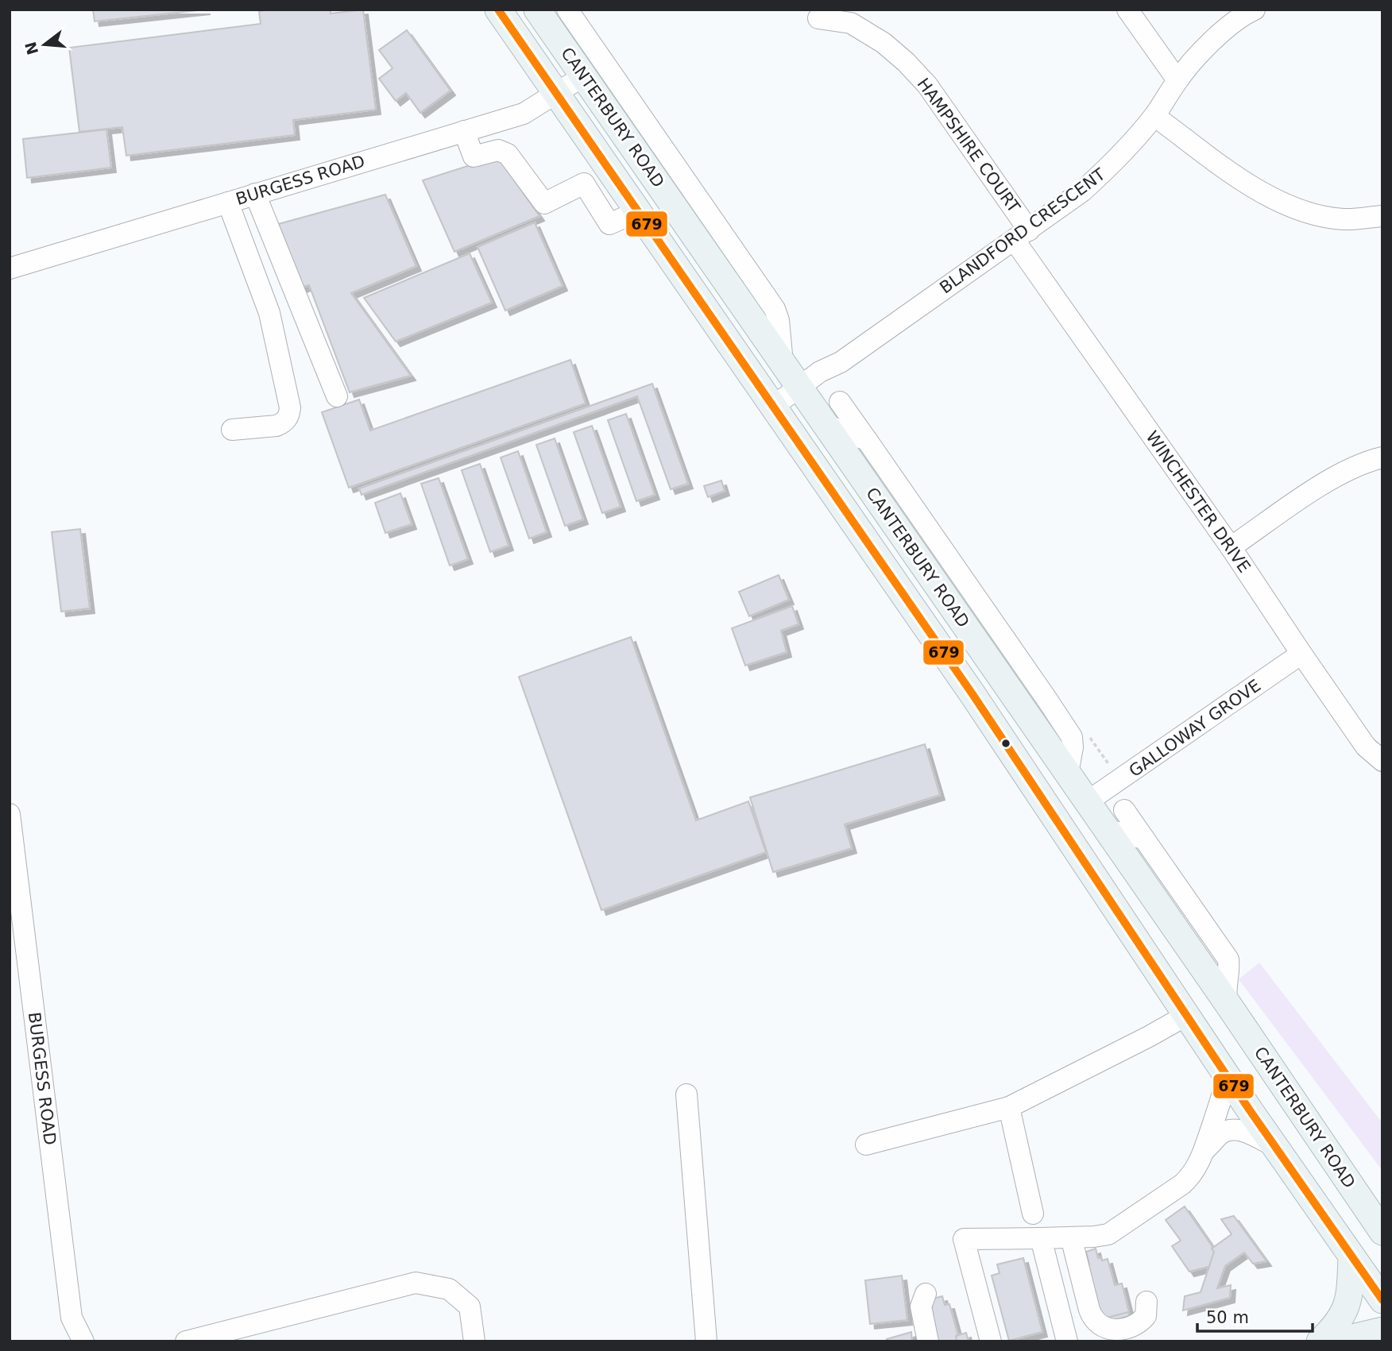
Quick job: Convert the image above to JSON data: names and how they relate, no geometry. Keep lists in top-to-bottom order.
{
  "streets": {
    "main road": ["CANTERBURY ROAD"],
    "street": [
      "HAMPSHIRE COURT",
      "BURGESS ROAD",
      "BLANDFORD CRESCENT",
      "WINCHESTER DRIVE",
      "GALLOWAY GROVE"
    ]
  },
  "crossings": [
    ["CANTERBURY ROAD", "BURGESS ROAD"],
    ["CANTERBURY ROAD", "BLANDFORD CRESCENT"],
    ["CANTERBURY ROAD", "GALLOWAY GROVE"],
    ["HAMPSHIRE COURT", "BLANDFORD CRESCENT"],
    ["HAMPSHIRE COURT", "WINCHESTER DRIVE"],
    ["BLANDFORD CRESCENT", "WINCHESTER DRIVE"],
    ["WINCHESTER DRIVE", "GALLOWAY GROVE"]
  ],
  "lines": ["transit line 679"],
  "scale_bar": "50 m",
  "north": "left"
}
